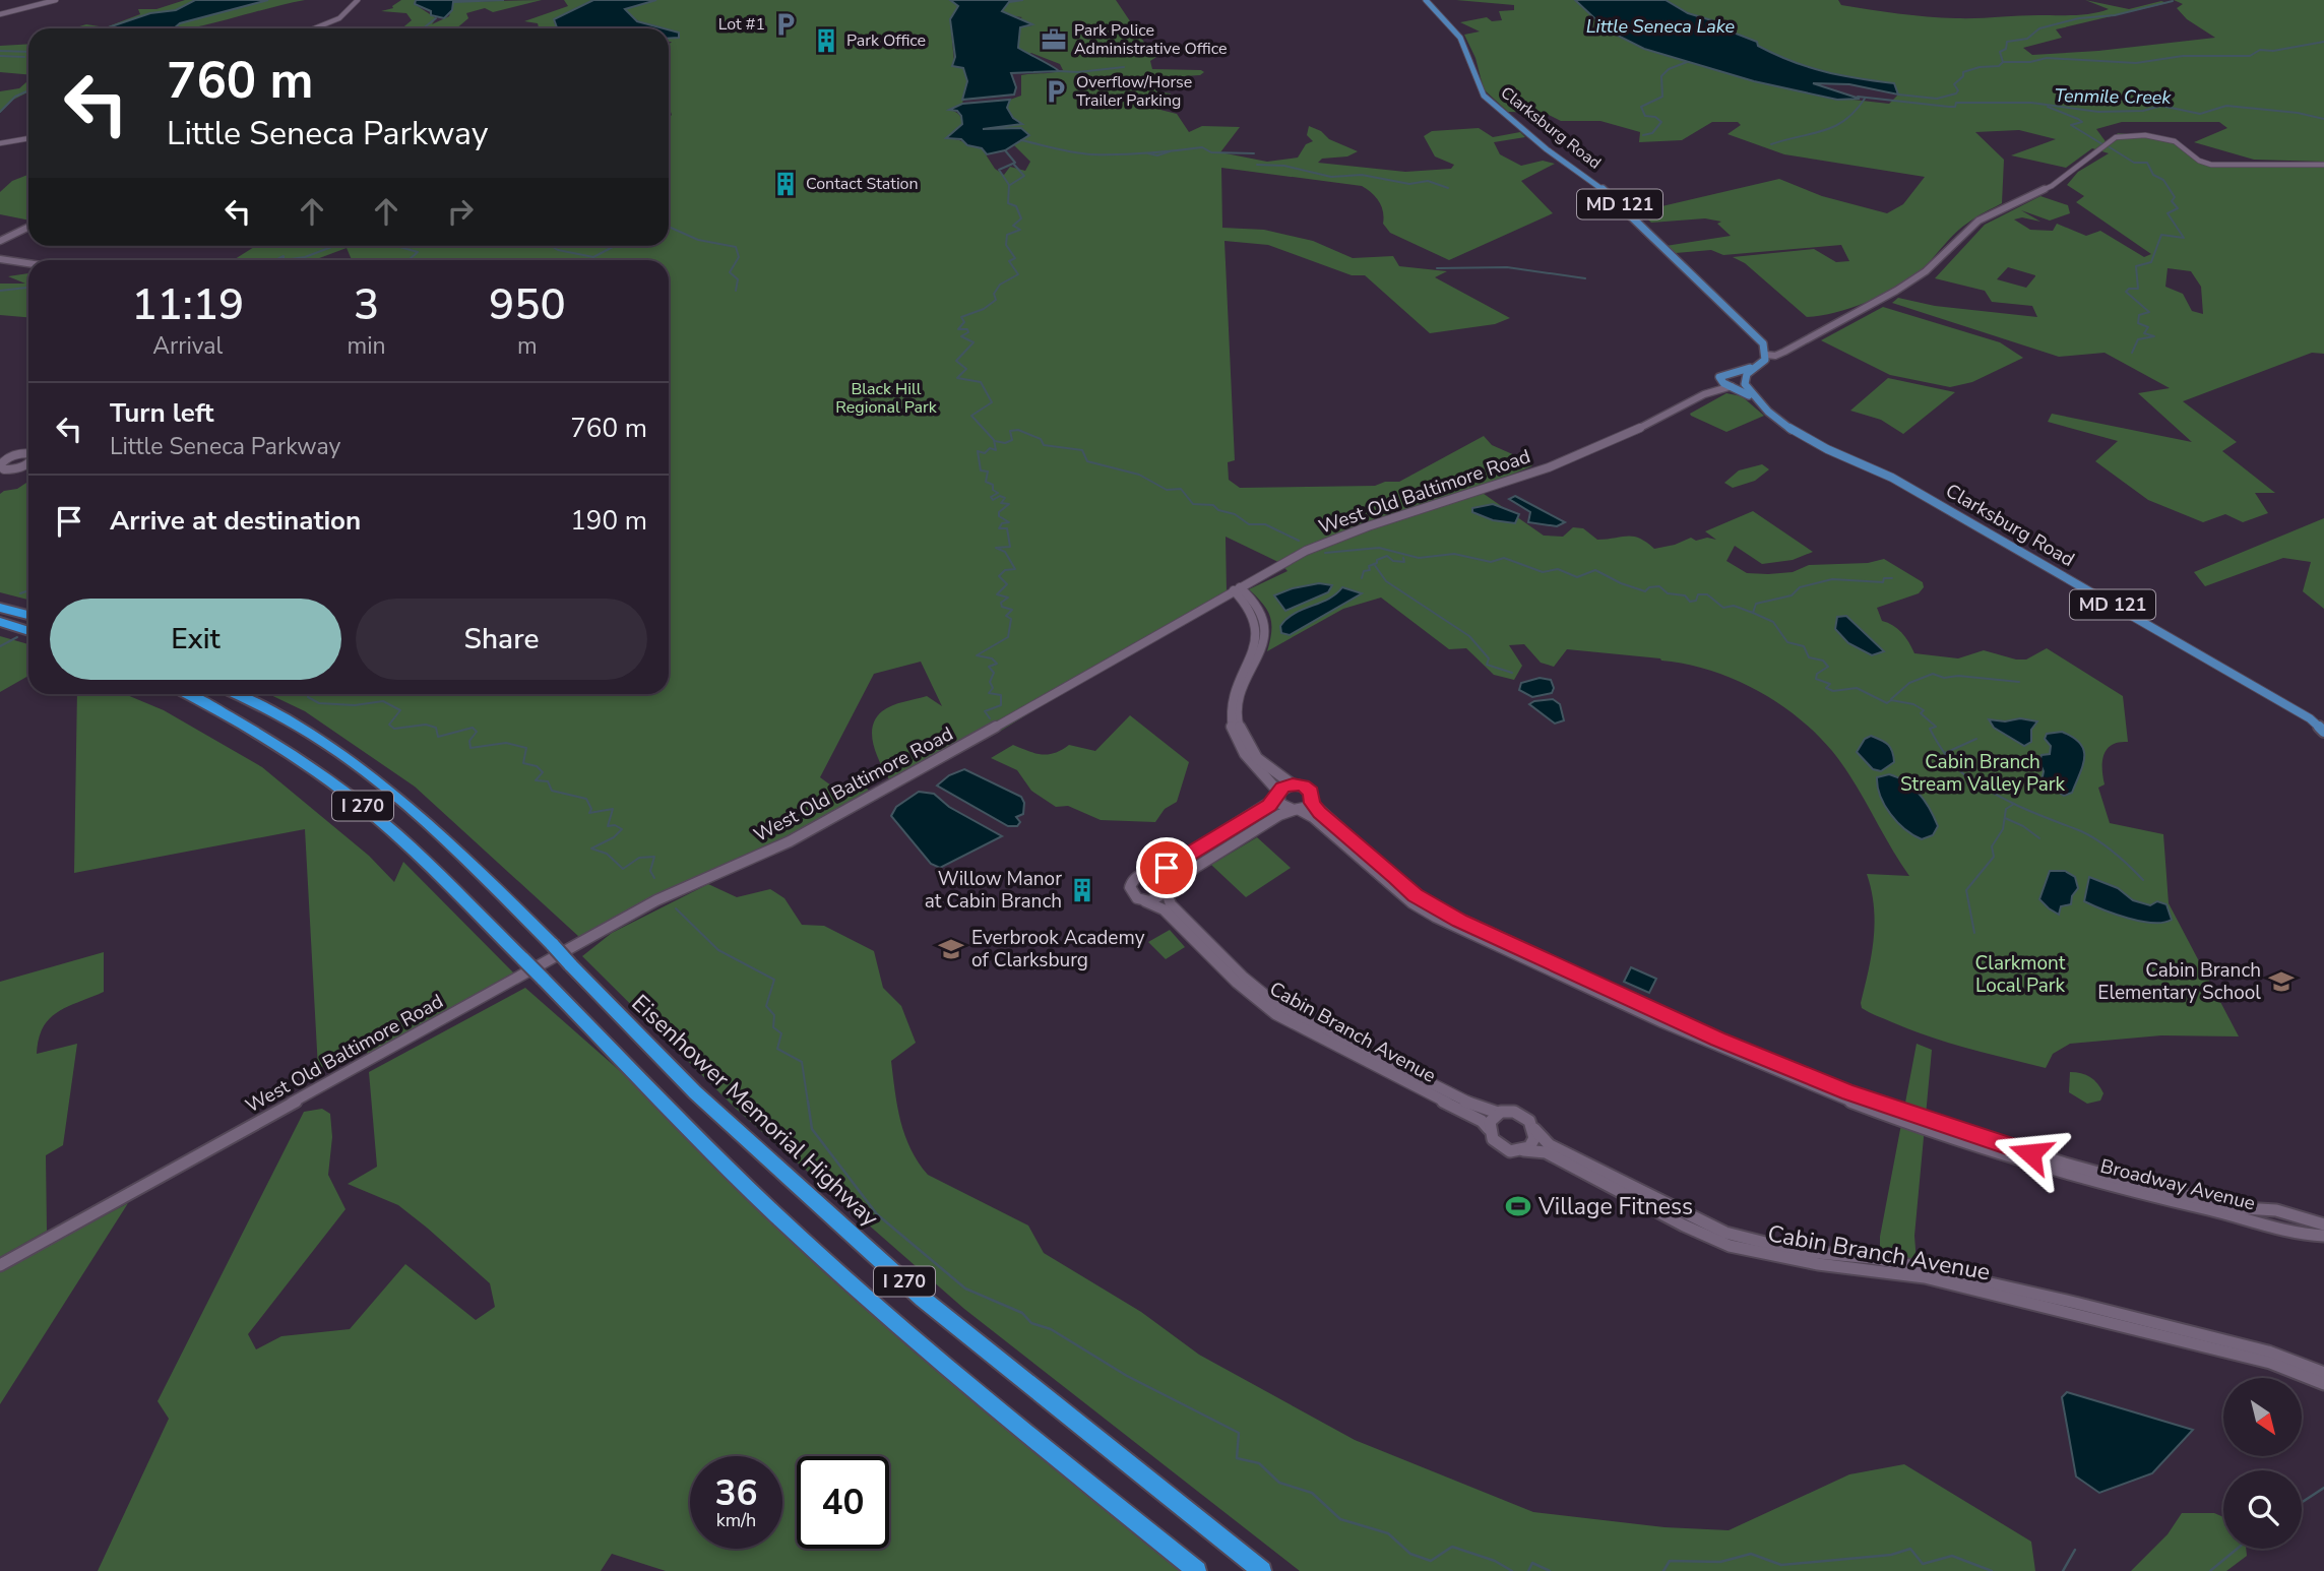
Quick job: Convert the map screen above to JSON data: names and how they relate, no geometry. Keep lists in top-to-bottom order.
{
  "streets": {
    "highway": ["I 270", "Eisenhower Memorial Highway"],
    "main road": ["Clarksburg Road", "MD 121"],
    "street": ["West Old Baltimore Road", "Cabin Branch Avenue", "Broadway Avenue"]
  },
  "crossings": [
    ["Clarksburg Road", "West Old Baltimore Road"]
  ],
  "water": ["Little Seneca Lake", "Tenmile Creek"],
  "parks": ["Black Hill Regional Park", "Cabin Branch Stream Valley Park", "Clarkmont Local Park"],
  "places": {
    "parking": ["Lot #1", "Overflow/Horse Trailer Parking"],
    "office": ["Park Police Administrative Office"],
    "building": ["Park Office", "Contact Station", "Willow Manor at Cabin Branch"],
    "school or university": ["Everbrook Academy of Clarksburg", "Cabin Branch Elementary School"],
    "sports": ["Village Fitness"]
  },
  "north": "bottom right",
  "page": {
    "turn": ["760 m", "Little Seneca Parkway"],
    "eta": [
      "11:19",
      "Arrival",
      "3",
      "min",
      "950",
      "m"
    ],
    "list": [
      {
        "name": "Turn left",
        "note": "Little Seneca Parkway",
        "value": "760 m"
      },
      {
        "name": "Arrive at destination",
        "value": "190 m"
      }
    ],
    "buttons": ["Exit", "Share"],
    "speed": "36 km/h",
    "limit": "40"
  }
}
